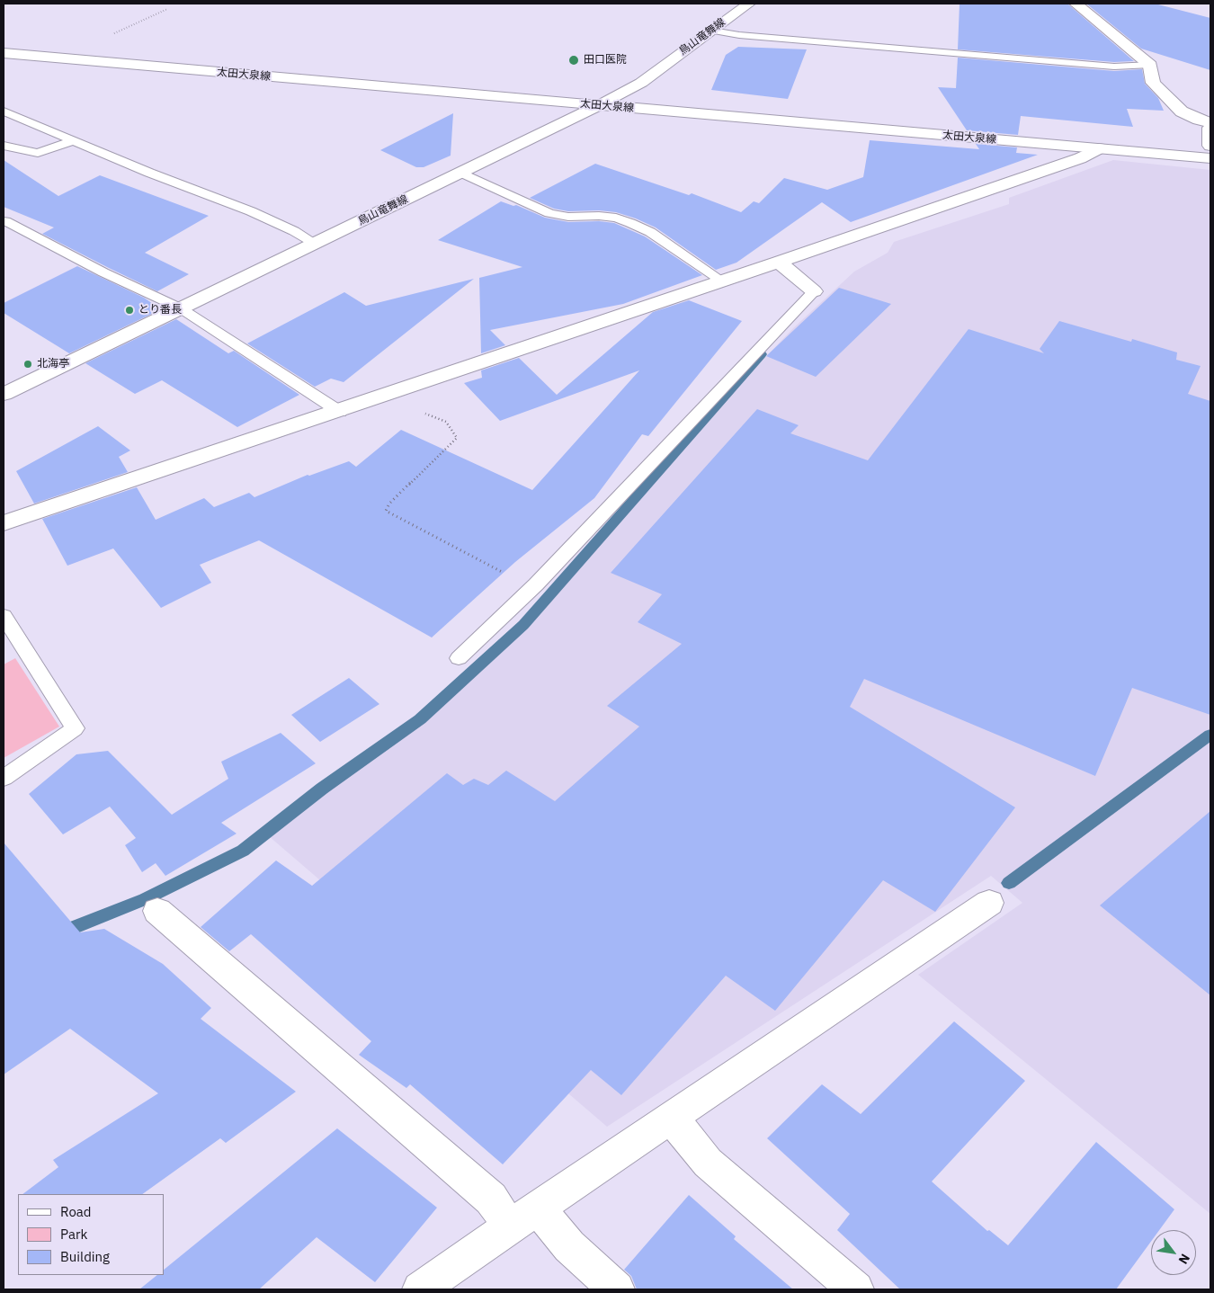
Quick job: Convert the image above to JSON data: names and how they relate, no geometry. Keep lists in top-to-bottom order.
{
  "streets": {
    "main road": ["鳥山竜舞線", "太田大泉線"]
  },
  "crossings": [
    ["鳥山竜舞線", "太田大泉線"]
  ],
  "places": ["田口医院", "とり番長", "北海亭"],
  "legend": ["Road", "Park", "Building"],
  "north": "bottom right"
}
